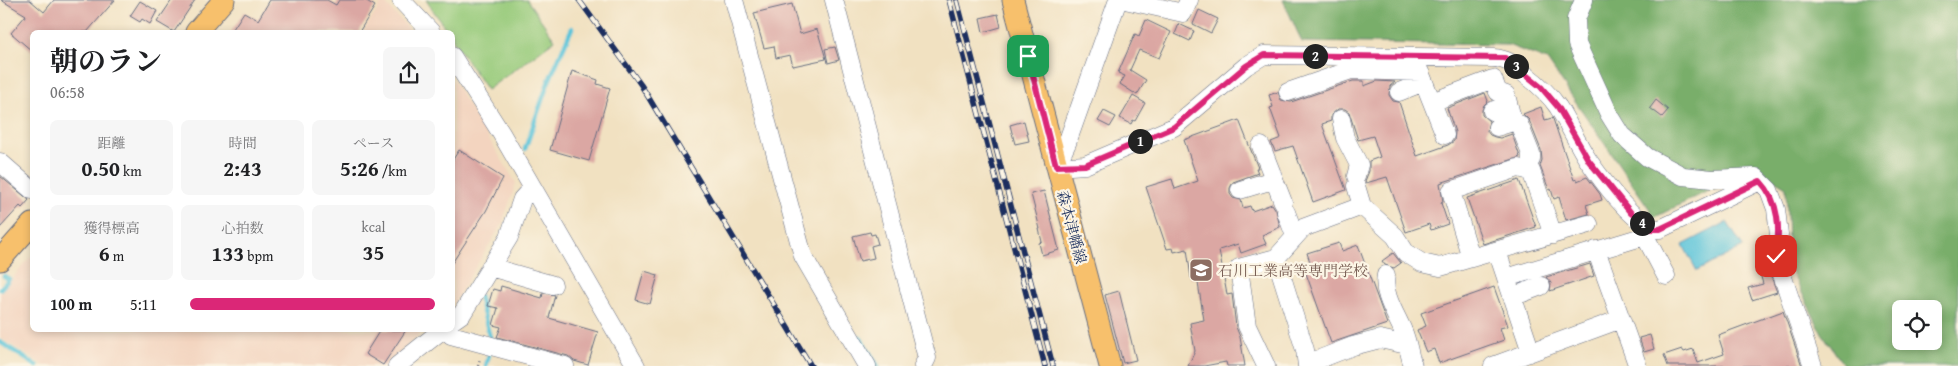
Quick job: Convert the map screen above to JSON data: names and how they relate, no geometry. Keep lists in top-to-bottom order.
{
  "streets": {
    "main road": ["森本津幡線"]
  },
  "places": {
    "school or university": ["石川工業高等専門学校"]
  },
  "page": {
    "heading": ["朝のラン", "06:58"],
    "pins": [
      "2",
      "3",
      "1",
      "4"
    ],
    "stats": [
      ["距離", "0.50 km"],
      ["時間", "2:43"],
      ["ペース", "5:26 /km"],
      ["獲得標高", "6 m"],
      ["心拍数", "133 bpm"],
      ["kcal", "35"]
    ],
    "list": [
      {
        "name": "100 m",
        "note": "5:11"
      }
    ]
  }
}
